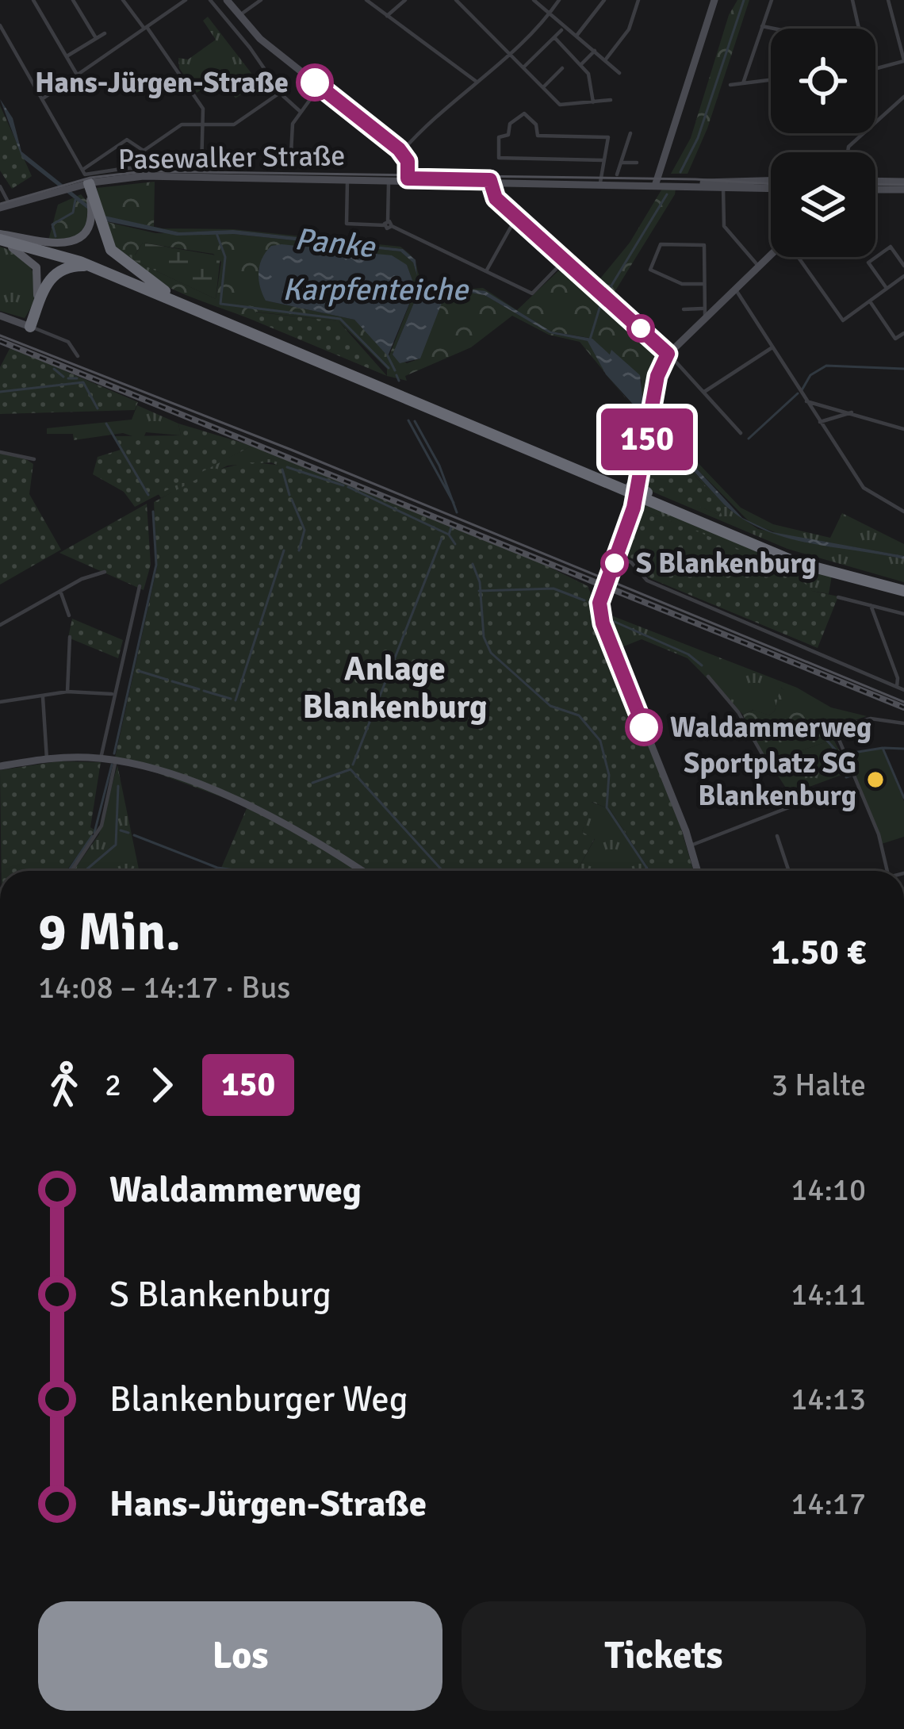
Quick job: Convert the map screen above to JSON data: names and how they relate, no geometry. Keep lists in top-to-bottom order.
{
  "streets": {
    "main road": ["Pasewalker Straße"]
  },
  "districts": ["Anlage Blankenburg"],
  "water": ["Panke", "Karpfenteiche"],
  "places": [
    "Hans-Jürgen-Straße",
    "S Blankenburg",
    "Waldammerweg",
    "Sportplatz SG Blankenburg"
  ],
  "lines": ["bus line 150"],
  "page": {
    "on_map": "150",
    "heading": ["9 Min.", "14:08 – 14:17 · Bus", "1.50 €"],
    "legs": ["2", "150", "3 Halte"],
    "list": [
      {
        "name": "Waldammerweg",
        "value": "14:10"
      },
      {
        "name": "S Blankenburg",
        "value": "14:11"
      },
      {
        "name": "Blankenburger Weg",
        "value": "14:13"
      },
      {
        "name": "Hans-Jürgen-Straße",
        "value": "14:17"
      }
    ],
    "buttons": ["Los", "Tickets"]
  }
}
